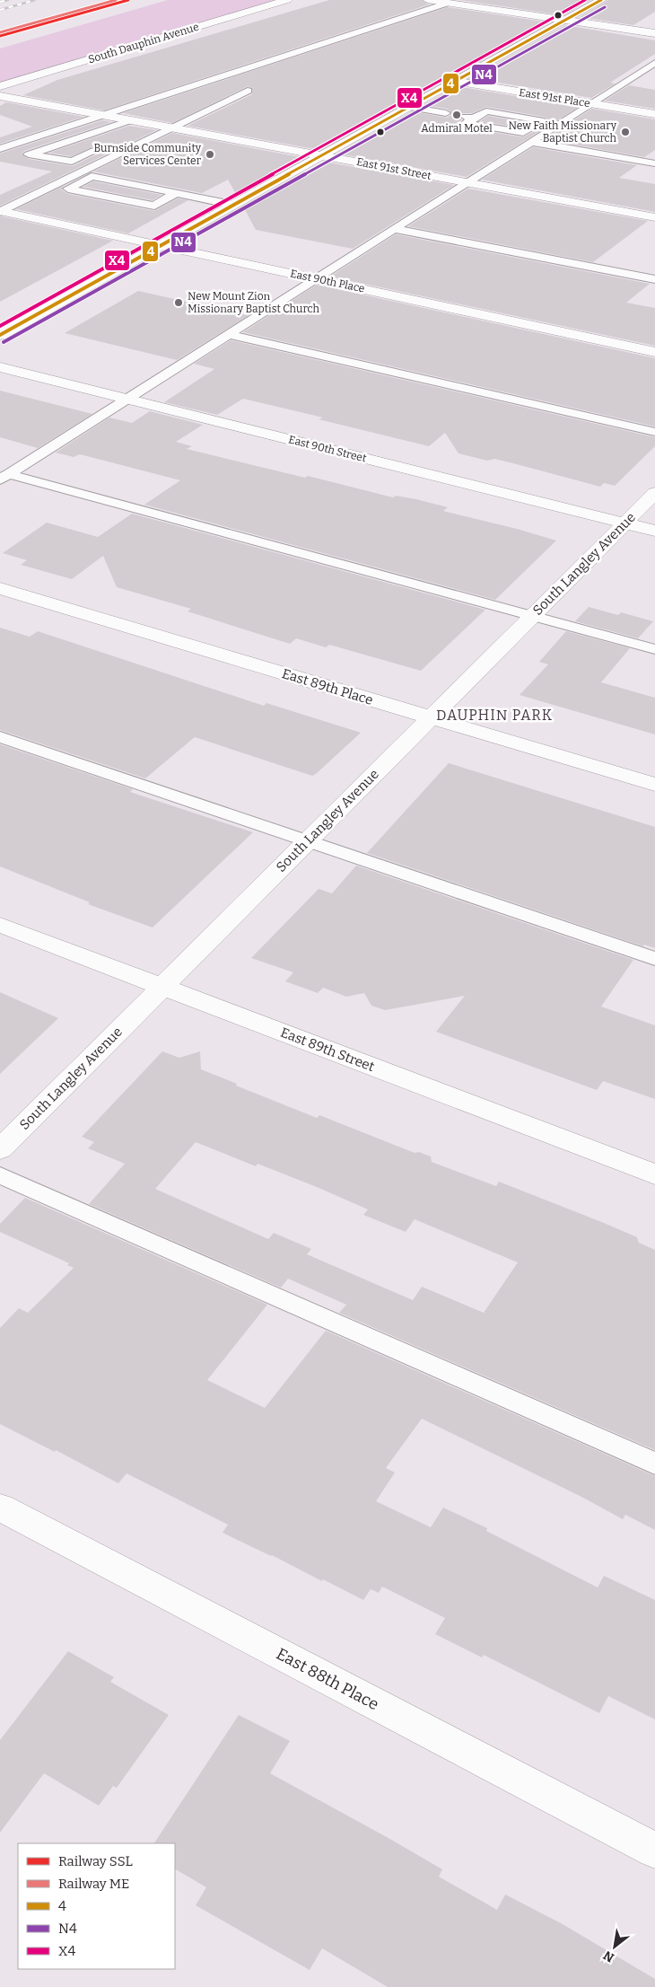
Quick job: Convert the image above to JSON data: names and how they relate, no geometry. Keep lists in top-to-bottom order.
{
  "streets": {
    "street": [
      "South Dauphin Avenue",
      "East 91st Place",
      "East 91st Street",
      "East 90th Place",
      "East 90th Street",
      "South Langley Avenue",
      "East 89th Place",
      "East 89th Street",
      "East 88th Place"
    ]
  },
  "crossings": [
    ["East 90th Street", "South Langley Avenue"],
    ["South Langley Avenue", "East 89th Place"],
    ["South Langley Avenue", "East 89th Street"]
  ],
  "districts": ["DAUPHIN PARK"],
  "places": [
    "Admiral Motel",
    "New Faith Missionary Baptist Church",
    "Burnside Community Services Center",
    "New Mount Zion Missionary Baptist Church"
  ],
  "lines": [
    "rail line SSL",
    "rail line ME",
    "transit line 4",
    "transit line X4",
    "transit line N4"
  ],
  "legend": [
    "Railway SSL",
    "Railway ME",
    "4",
    "N4",
    "X4"
  ],
  "north": "bottom left"
}
